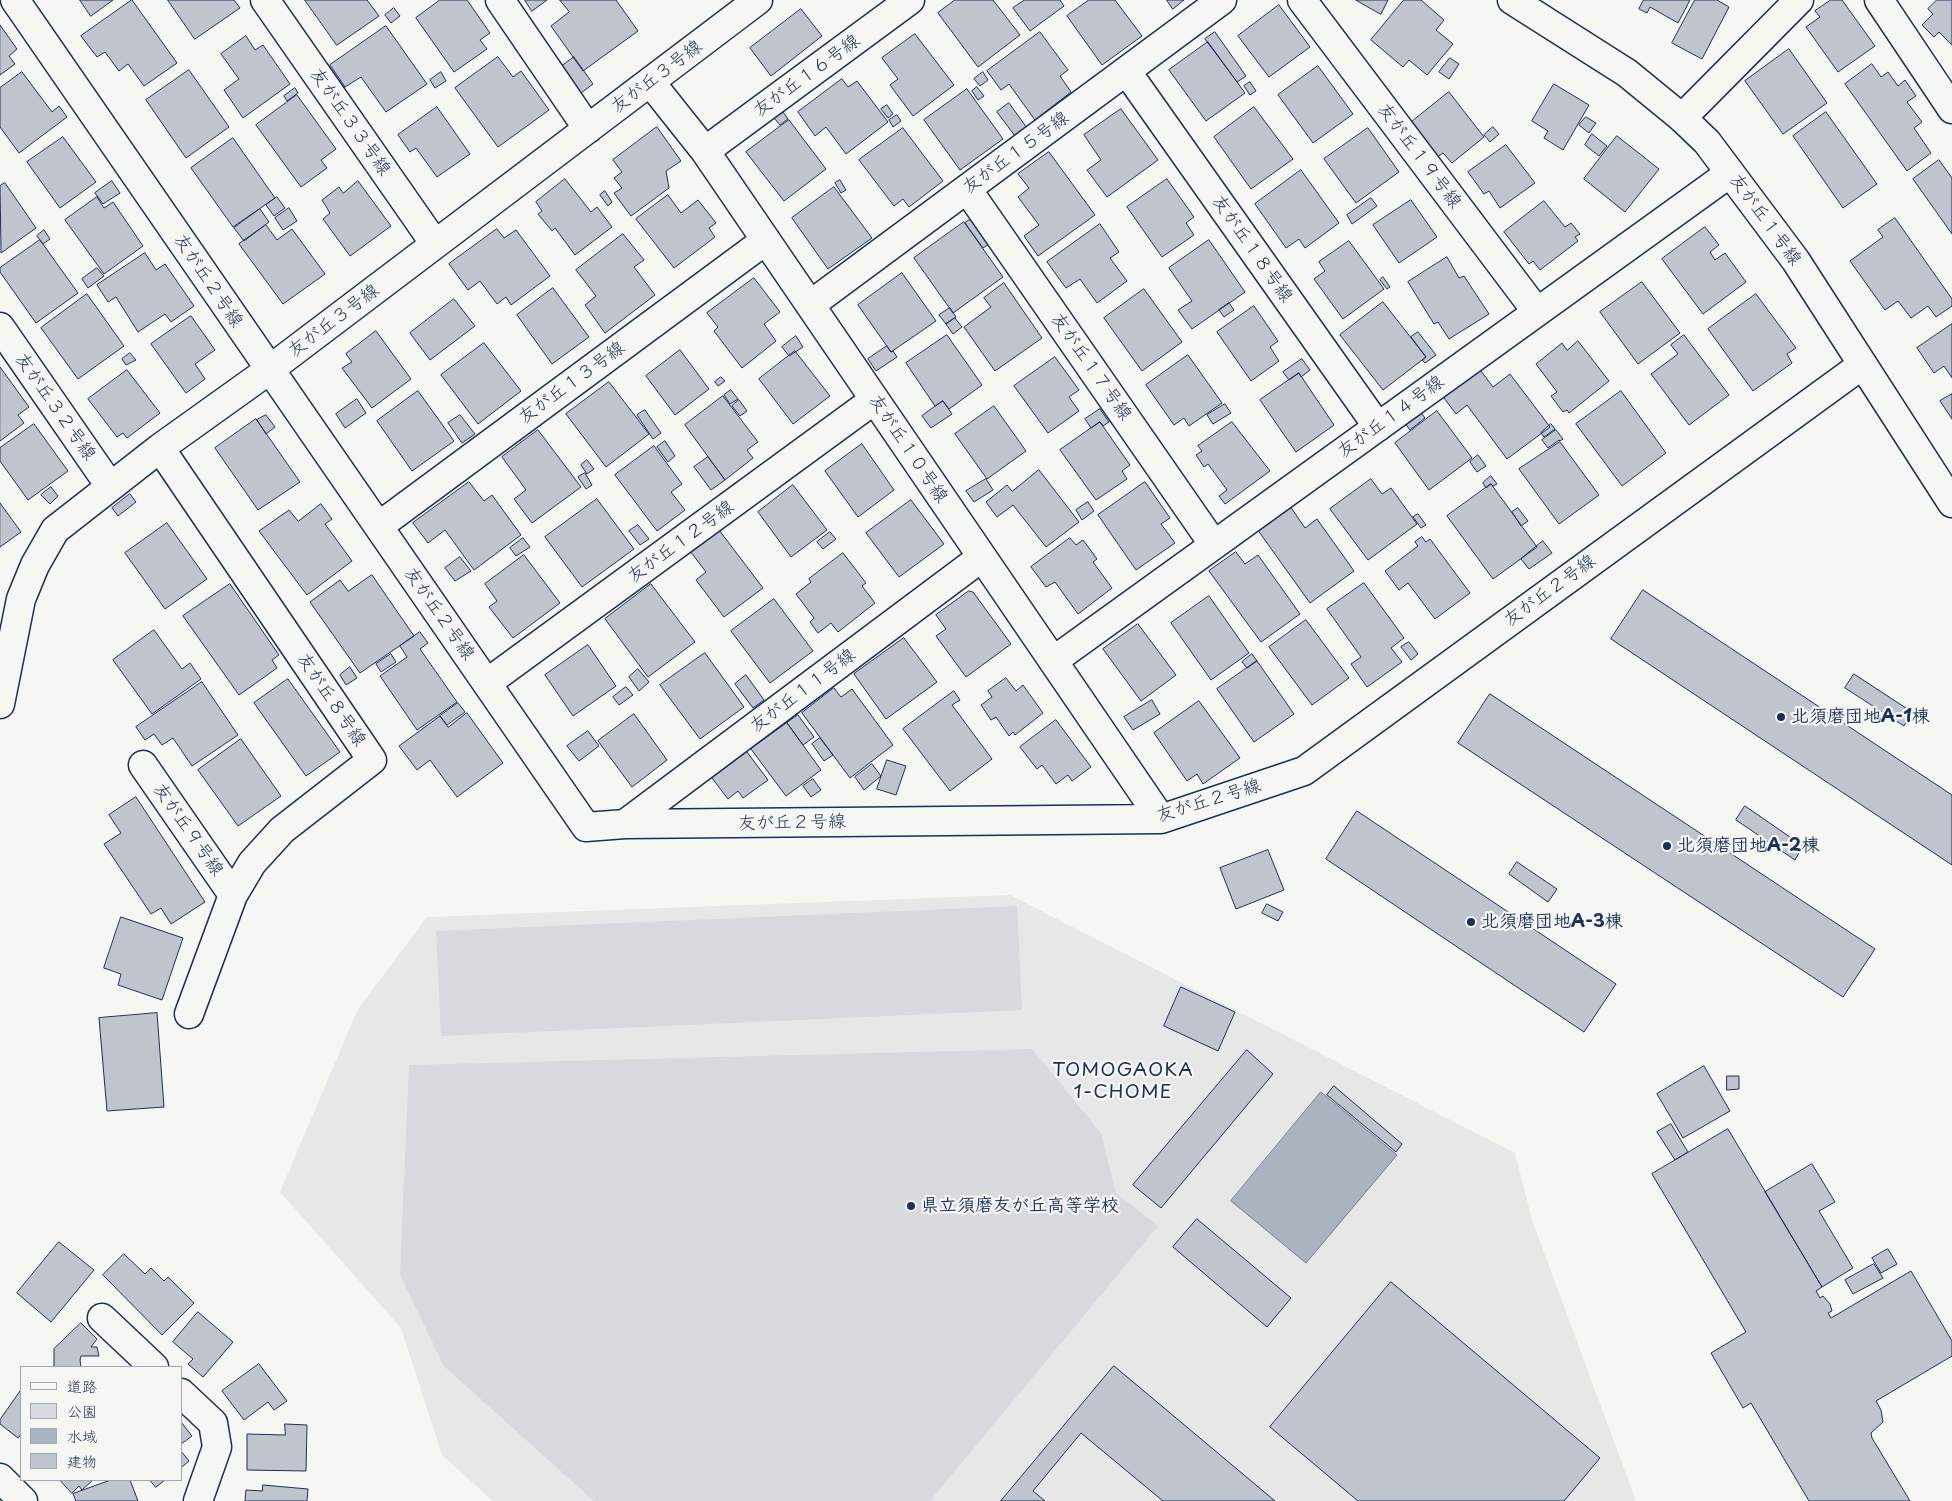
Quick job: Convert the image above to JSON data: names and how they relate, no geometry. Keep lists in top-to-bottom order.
{
  "streets": {
    "street": [
      "友が丘１６号線",
      "友が丘３号線",
      "友が丘３３号線",
      "友が丘１５号線",
      "友が丘１９号線",
      "友が丘１号線",
      "友が丘１８号線",
      "友が丘２号線",
      "友が丘１７号線",
      "友が丘１３号線",
      "友が丘３２号線",
      "友が丘１４号線",
      "友が丘１０号線",
      "友が丘１２号線",
      "友が丘１１号線",
      "友が丘８号線",
      "友が丘９号線"
    ]
  },
  "crossings": [
    ["友が丘１６号線", "友が丘１０号線"],
    ["友が丘３号線", "友が丘３３号線"],
    ["友が丘３号線", "友が丘２号線"],
    ["友が丘３号線", "友が丘３２号線"],
    ["友が丘３号線", "友が丘１０号線"],
    ["友が丘３号線", "友が丘８号線"],
    ["友が丘１５号線", "友が丘１８号線"],
    ["友が丘１５号線", "友が丘１７号線"],
    ["友が丘１５号線", "友が丘１０号線"],
    ["友が丘１９号線", "友が丘１４号線"],
    ["友が丘１号線", "友が丘２号線"],
    ["友が丘１号線", "友が丘１４号線"],
    ["友が丘１８号線", "友が丘１４号線"],
    ["友が丘２号線", "友が丘１３号線"],
    ["友が丘２号線", "友が丘１０号線"],
    ["友が丘２号線", "友が丘１２号線"],
    ["友が丘２号線", "友が丘１１号線"],
    ["友が丘１７号線", "友が丘１４号線"],
    ["友が丘１３号線", "友が丘１０号線"],
    ["友が丘１４号線", "友が丘１０号線"],
    ["友が丘１０号線", "友が丘１２号線"],
    ["友が丘１０号線", "友が丘１１号線"],
    ["友が丘８号線", "友が丘９号線"]
  ],
  "districts": ["TOMOGAOKA 1-CHOME"],
  "places": [
    "北須磨団地A-1棟",
    "北須磨団地A-2棟",
    "北須磨団地A-3棟",
    "県立須磨友が丘高等学校"
  ],
  "legend": [
    "道路",
    "公園",
    "水域",
    "建物"
  ]
}
